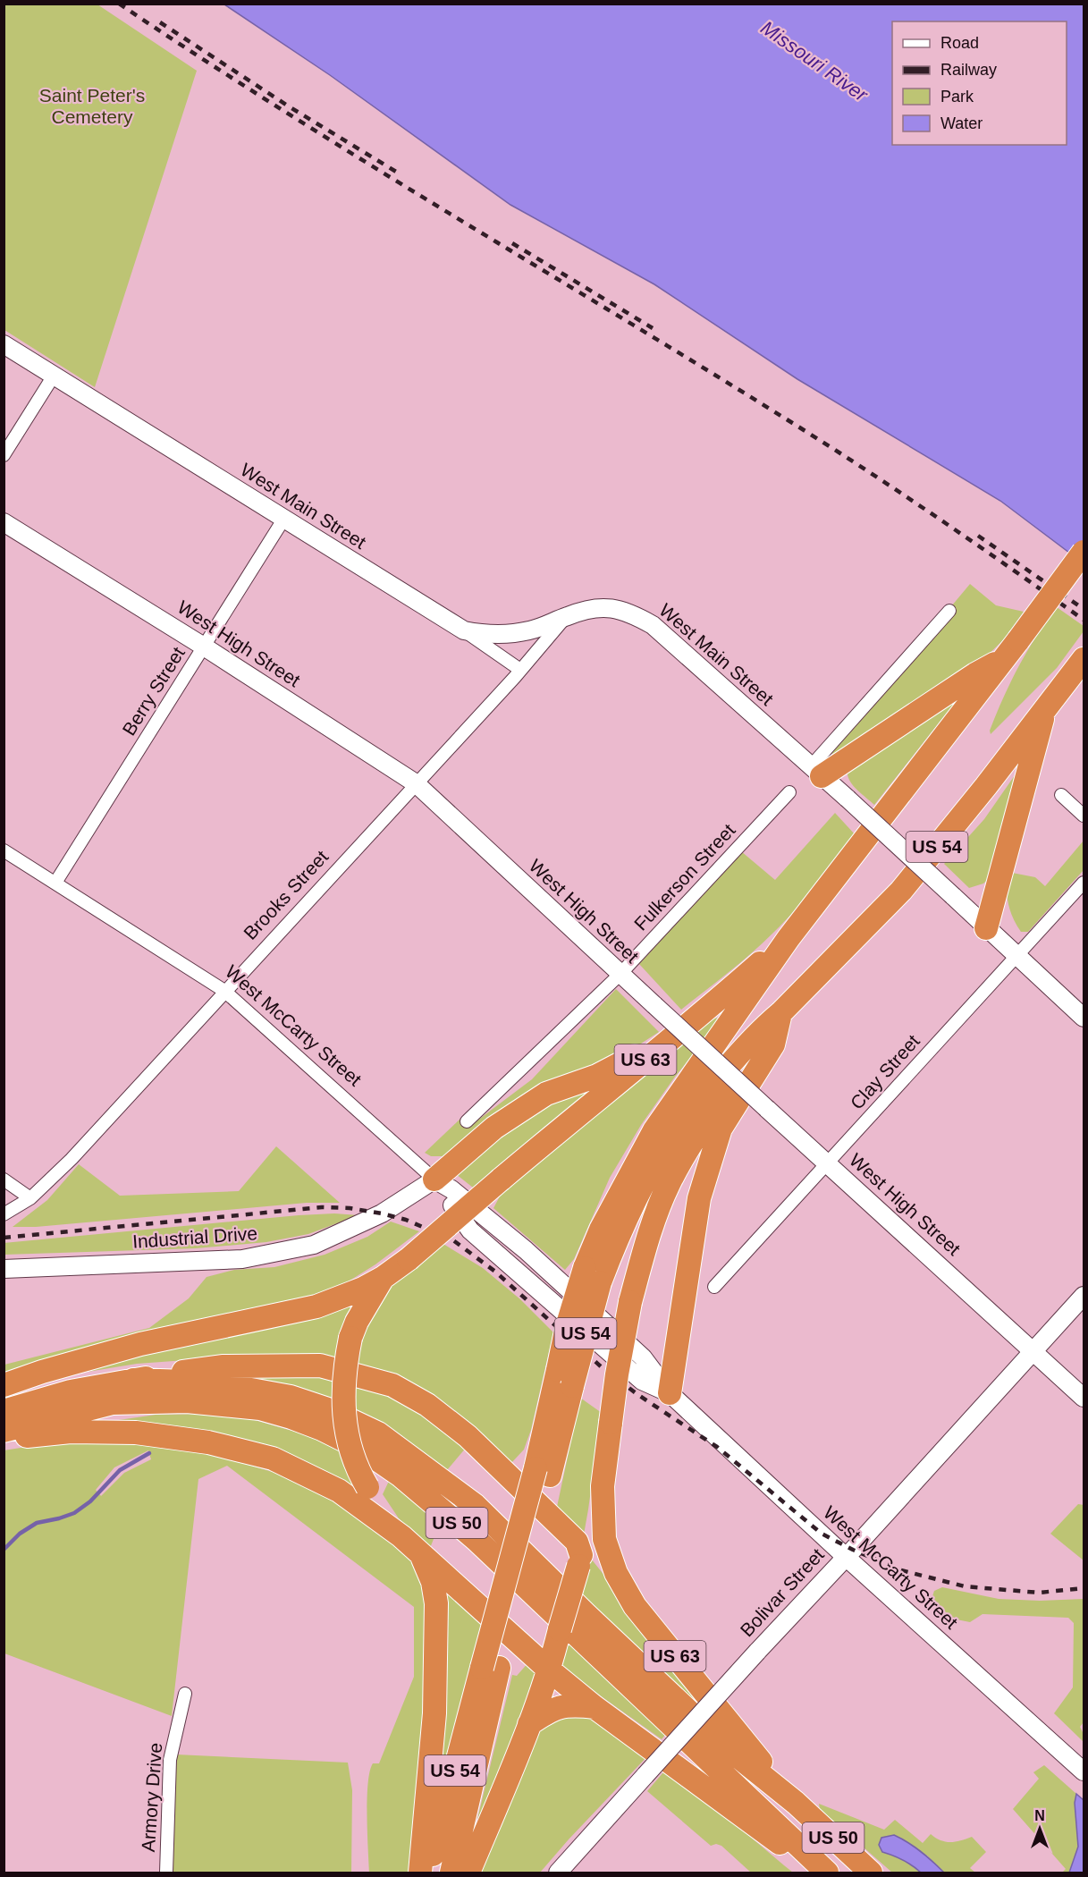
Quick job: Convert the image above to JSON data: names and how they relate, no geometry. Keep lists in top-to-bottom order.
{
  "streets": {
    "highway": ["US 54", "US 63", "US 50"],
    "main road": [
      "West Main Street",
      "West High Street",
      "West McCarty Street",
      "Industrial Drive",
      "Bolivar Street"
    ],
    "street": [
      "Berry Street",
      "Fulkerson Street",
      "Brooks Street",
      "Clay Street",
      "Armory Drive"
    ]
  },
  "crossings": [
    ["West Main Street", "Berry Street"],
    ["West Main Street", "Brooks Street"],
    ["West Main Street", "Clay Street"],
    ["West High Street", "Berry Street"],
    ["West High Street", "Fulkerson Street"],
    ["West High Street", "Brooks Street"],
    ["West High Street", "Clay Street"],
    ["West High Street", "Bolivar Street"],
    ["Berry Street", "West McCarty Street"],
    ["US 54", "US 63"],
    ["Brooks Street", "West McCarty Street"],
    ["West McCarty Street", "Industrial Drive"],
    ["West McCarty Street", "Bolivar Street"],
    ["US 63", "US 50"]
  ],
  "water": ["Missouri River"],
  "parks": ["Saint Peter's Cemetery"],
  "legend": [
    "Road",
    "Railway",
    "Park",
    "Water"
  ],
  "north": "top"
}
